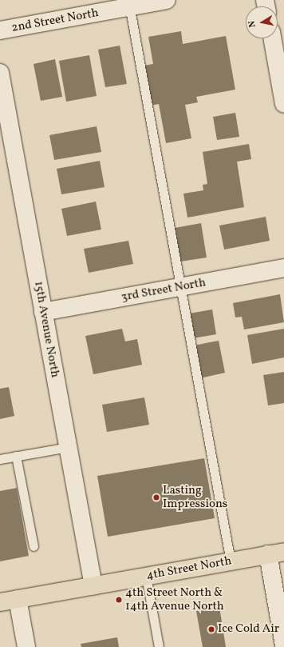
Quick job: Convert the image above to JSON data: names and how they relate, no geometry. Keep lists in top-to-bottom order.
{
  "streets": {
    "main road": ["4th Street North"],
    "street": ["2nd Street North", "3rd Street North", "15th Avenue North"]
  },
  "crossings": [
    ["3rd Street North", "15th Avenue North"],
    ["15th Avenue North", "4th Street North"]
  ],
  "places": ["Lasting Impressions", "4th Street North & 14th Avenue North", "Ice Cold Air"],
  "north": "left"
}
